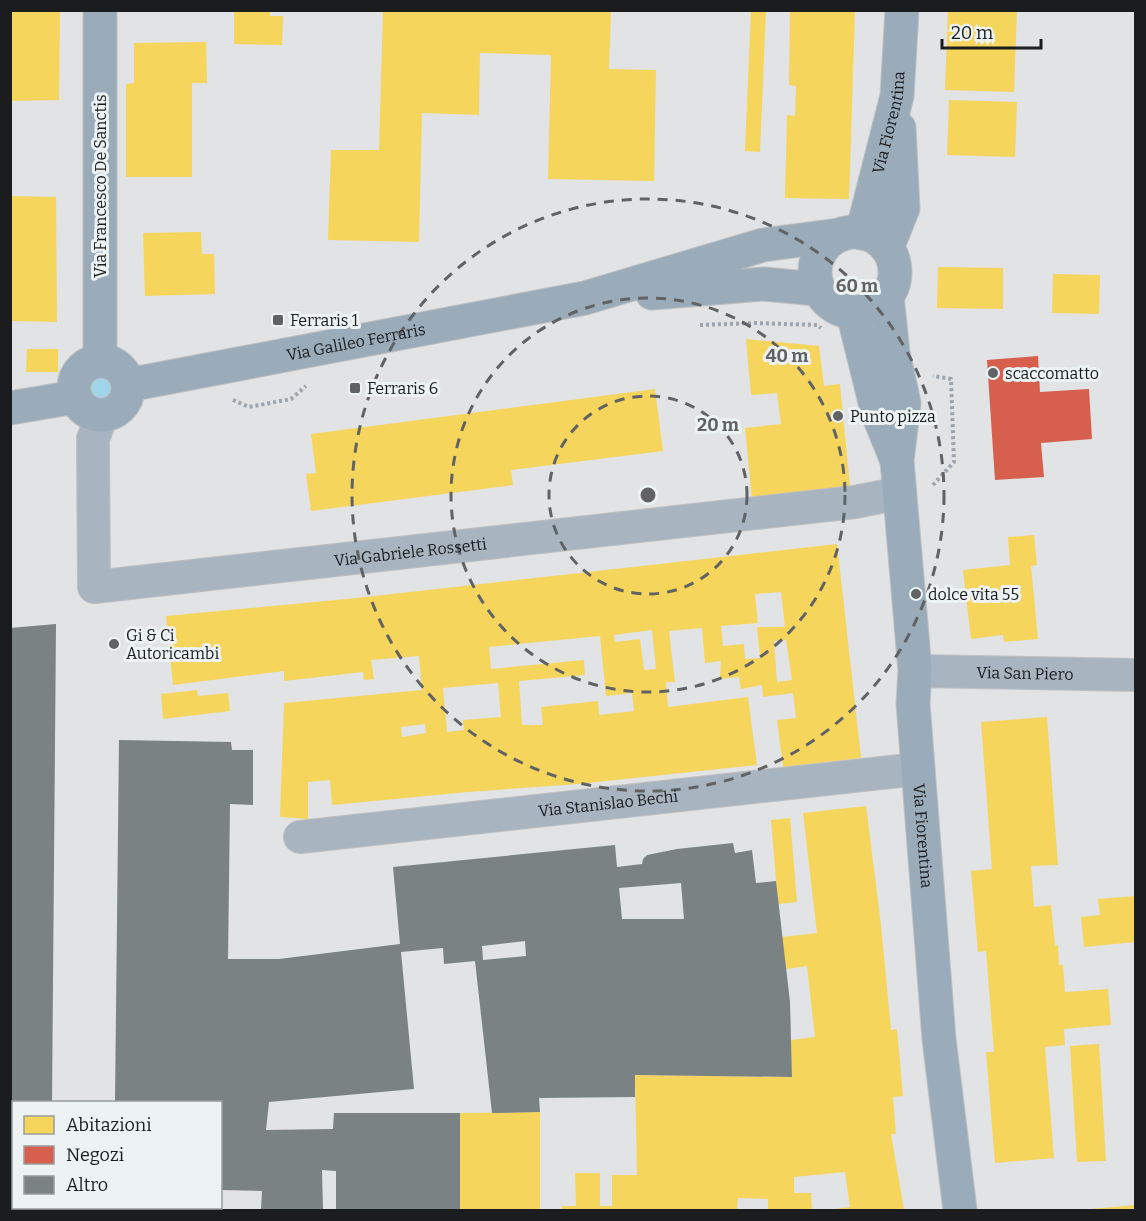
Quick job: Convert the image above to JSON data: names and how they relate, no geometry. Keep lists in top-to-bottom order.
{
  "streets": {
    "street": [
      "Via Fiorentina",
      "Via Francesco De Sanctis",
      "Via Galileo Ferraris",
      "Via Gabriele Rossetti",
      "Via San Piero",
      "Via Stanislao Bechi"
    ]
  },
  "crossings": [
    ["Via Fiorentina", "Via Galileo Ferraris"],
    ["Via Fiorentina", "Via Gabriele Rossetti"],
    ["Via Fiorentina", "Via San Piero"],
    ["Via Fiorentina", "Via Stanislao Bechi"],
    ["Via Francesco De Sanctis", "Via Galileo Ferraris"],
    ["Via Francesco De Sanctis", "Via Gabriele Rossetti"],
    ["Via Galileo Ferraris", "Via Gabriele Rossetti"]
  ],
  "places": {
    "transit": ["Ferraris 1", "Ferraris 6"],
    "other": [
      "scaccomatto",
      "Punto pizza",
      "dolce vita 55",
      "Gi & Ci Autoricambi"
    ]
  },
  "legend": ["Abitazioni", "Negozi", "Altro"],
  "scale_bar": "20 m",
  "rings": ["60 m", "40 m", "20 m"]
}
